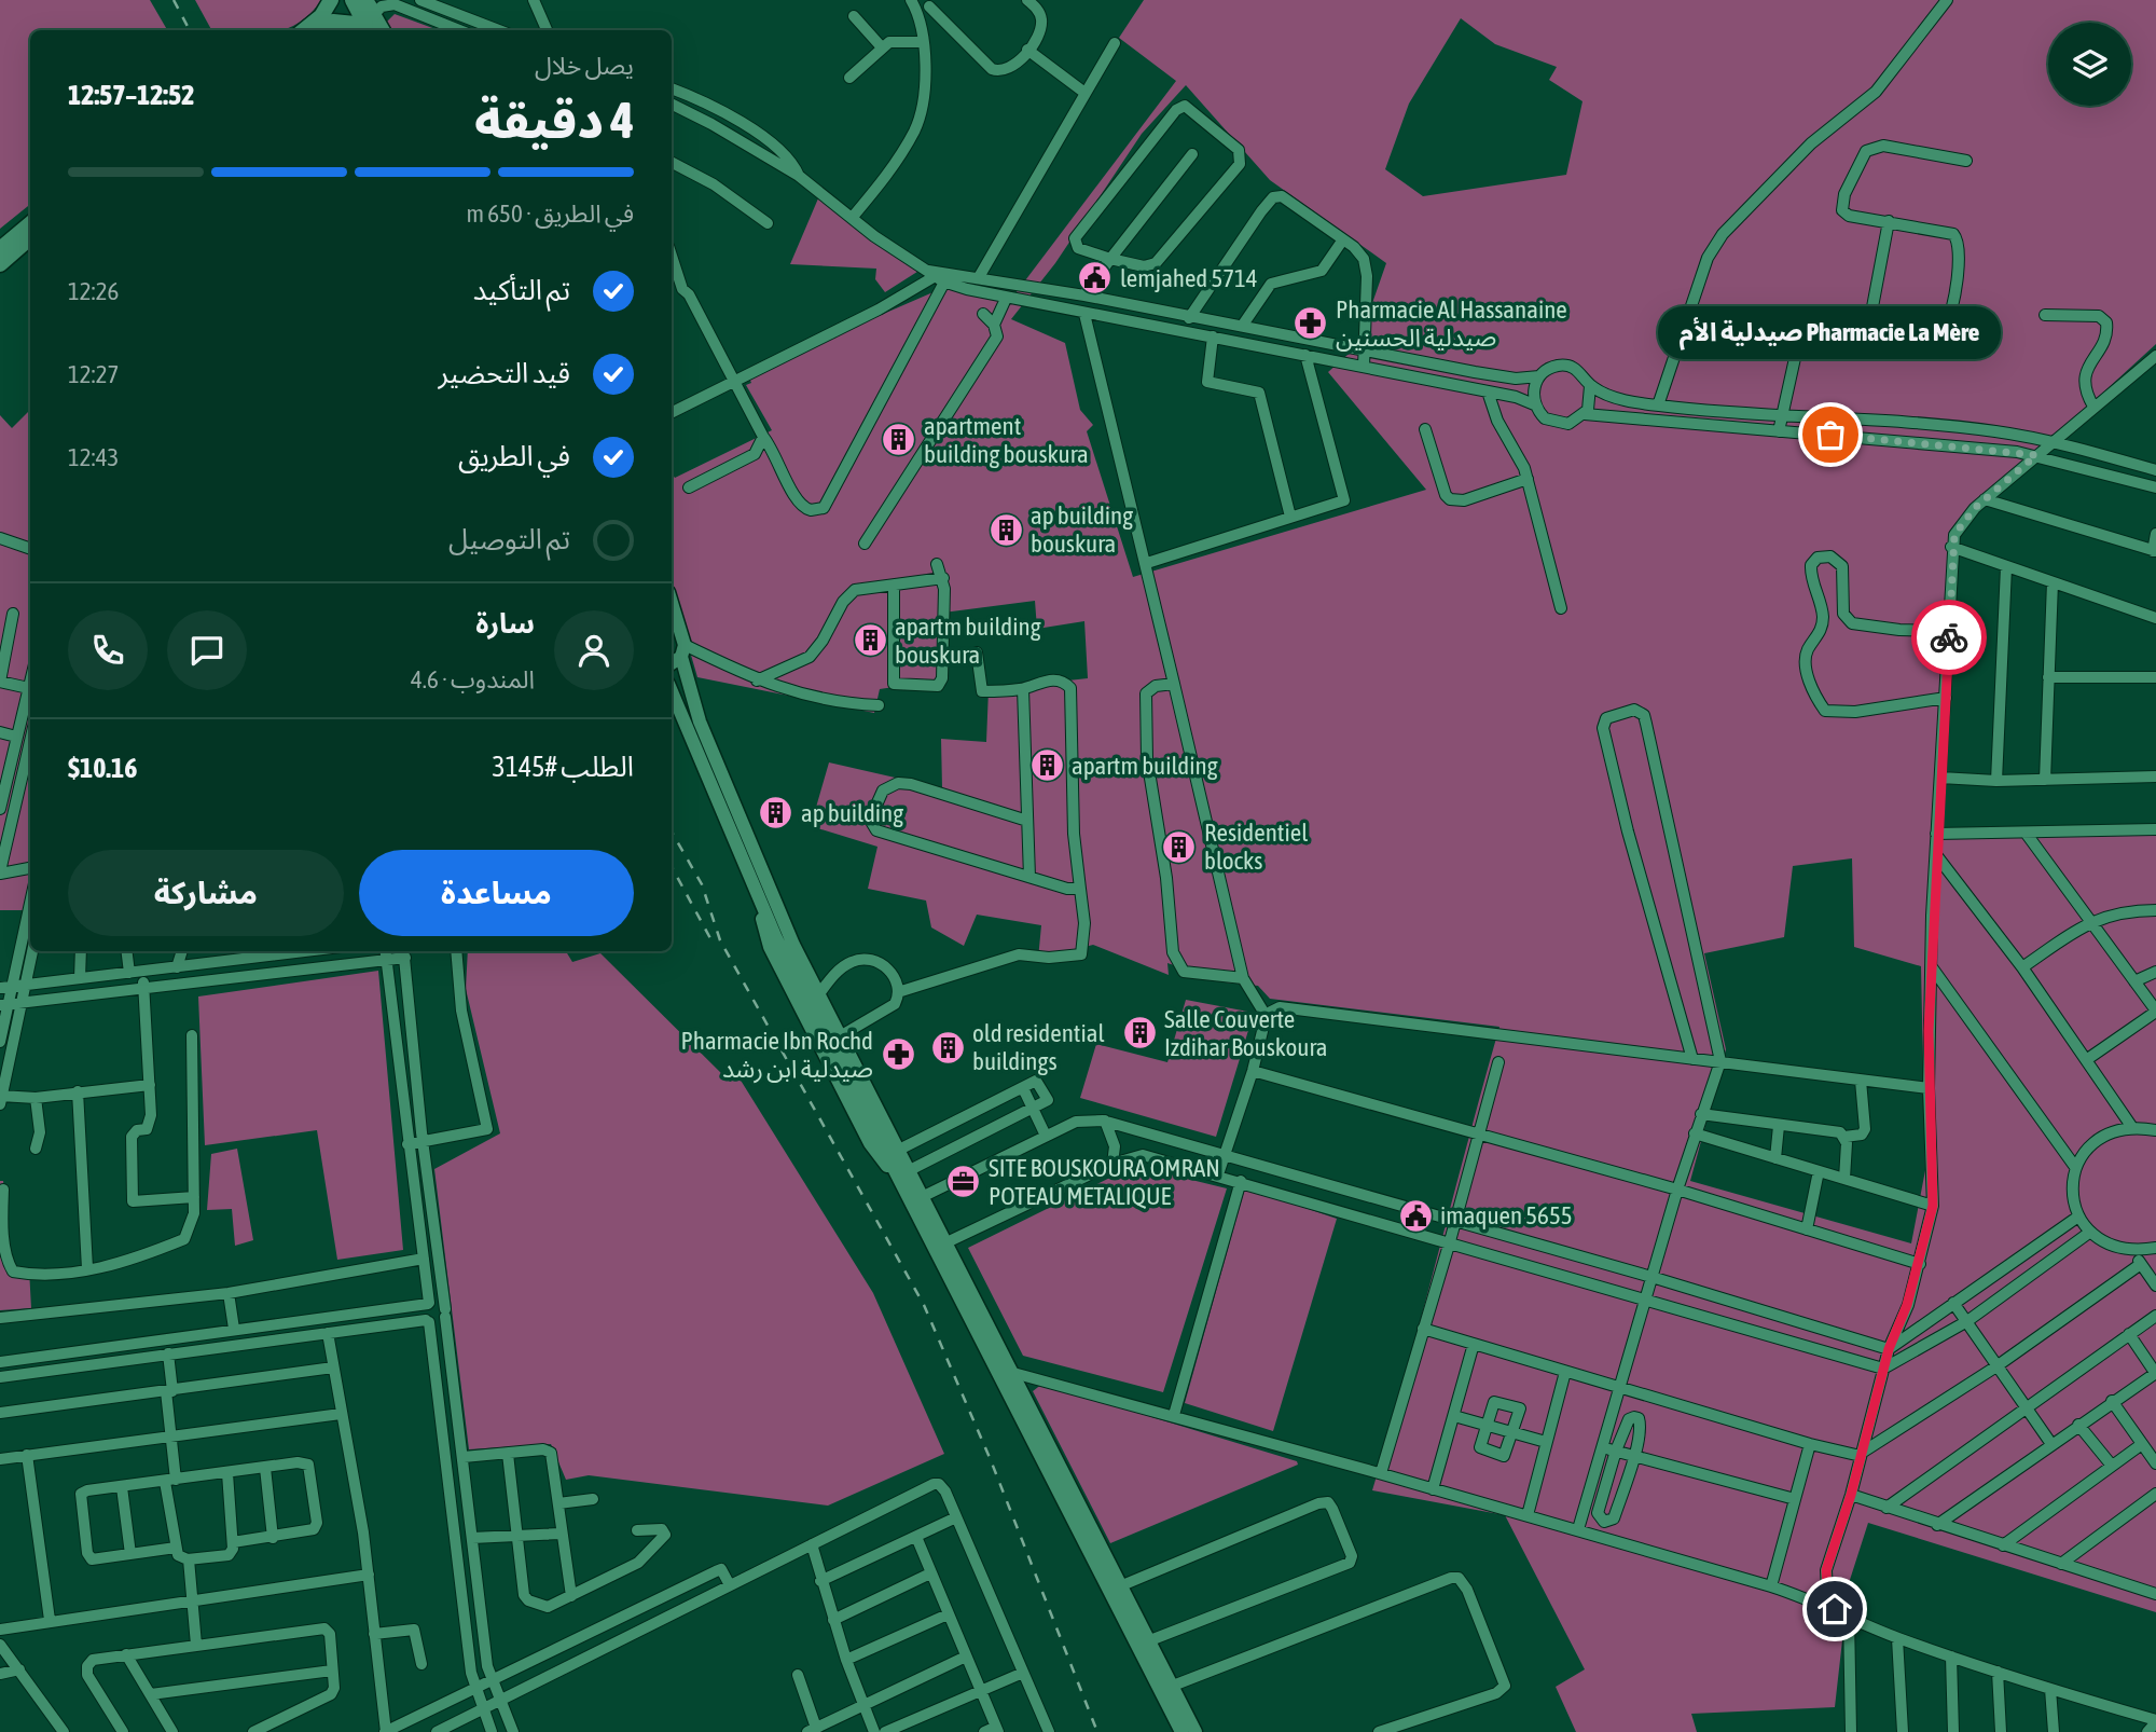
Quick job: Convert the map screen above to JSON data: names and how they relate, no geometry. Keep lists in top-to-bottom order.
{
  "places": {
    "public building": ["lemjahed 5714", "imaquen 5655"],
    "pharmacy": ["Pharmacie Al Hassanaine صيدلية الحسنين", "Pharmacie Ibn Rochd صيدلية ابن رشد"],
    "other": ["Pharmacie La Mère صيدلية الأم"],
    "building": [
      "apartment building bouskura",
      "ap building bouskura",
      "apartm building bouskura",
      "apartm building",
      "ap building",
      "Residentiel blocks",
      "Salle Couverte Izdihar Bouskoura",
      "old residential buildings"
    ],
    "office": ["SITE BOUSKOURA OMRAN POTEAU METALIQUE"]
  },
  "page": {
    "heading": ["4 دقيقة", "يصل خلال", "12:52–12:57"],
    "panel": [
      "سارة",
      "المندوب · 4.6",
      "الطلب #3145",
      "$10.16"
    ],
    "bar": "في الطريق · 650 m",
    "list": [
      ["تم التأكيد", "12:26"],
      ["قيد التحضير", "12:27"],
      ["في الطريق", "12:43"],
      "تم التوصيل"
    ],
    "bubble": "Pharmacie La Mère صيدلية الأم",
    "buttons": ["مساعدة", "مشاركة"]
  }
}
